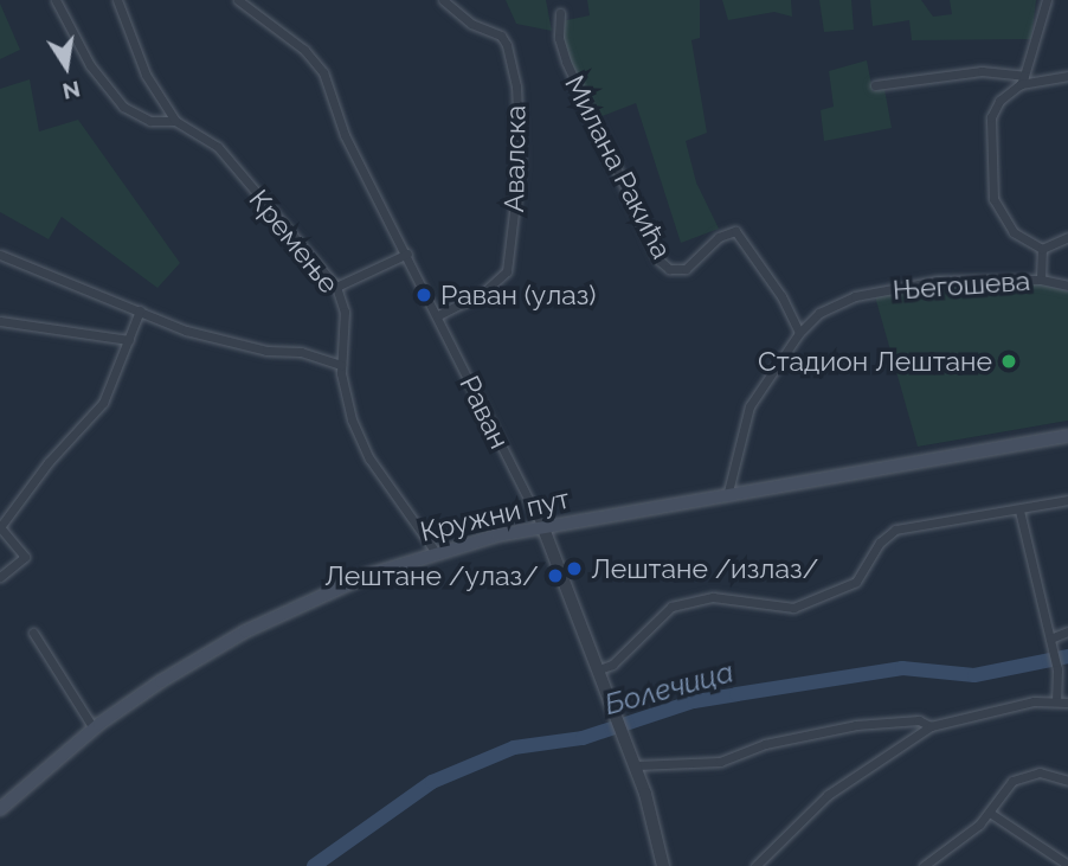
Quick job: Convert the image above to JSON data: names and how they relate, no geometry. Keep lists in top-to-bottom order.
{
  "streets": {
    "main road": ["Кружни пут"],
    "street": [
      "Авалска",
      "Милана Ракића",
      "Кремење",
      "Његошева",
      "Раван"
    ]
  },
  "crossings": [
    ["Авалска", "Раван"],
    ["Милана Ракића", "Његошева"],
    ["Кремење", "Кружни пут"],
    ["Његошева", "Кружни пут"],
    ["Раван", "Кружни пут"]
  ],
  "water": ["Болечица"],
  "places": [
    "Раван (улаз)",
    "Стадион Лештане",
    "Лештане /излаз/",
    "Лештане /улаз/"
  ],
  "north": "bottom"
}
